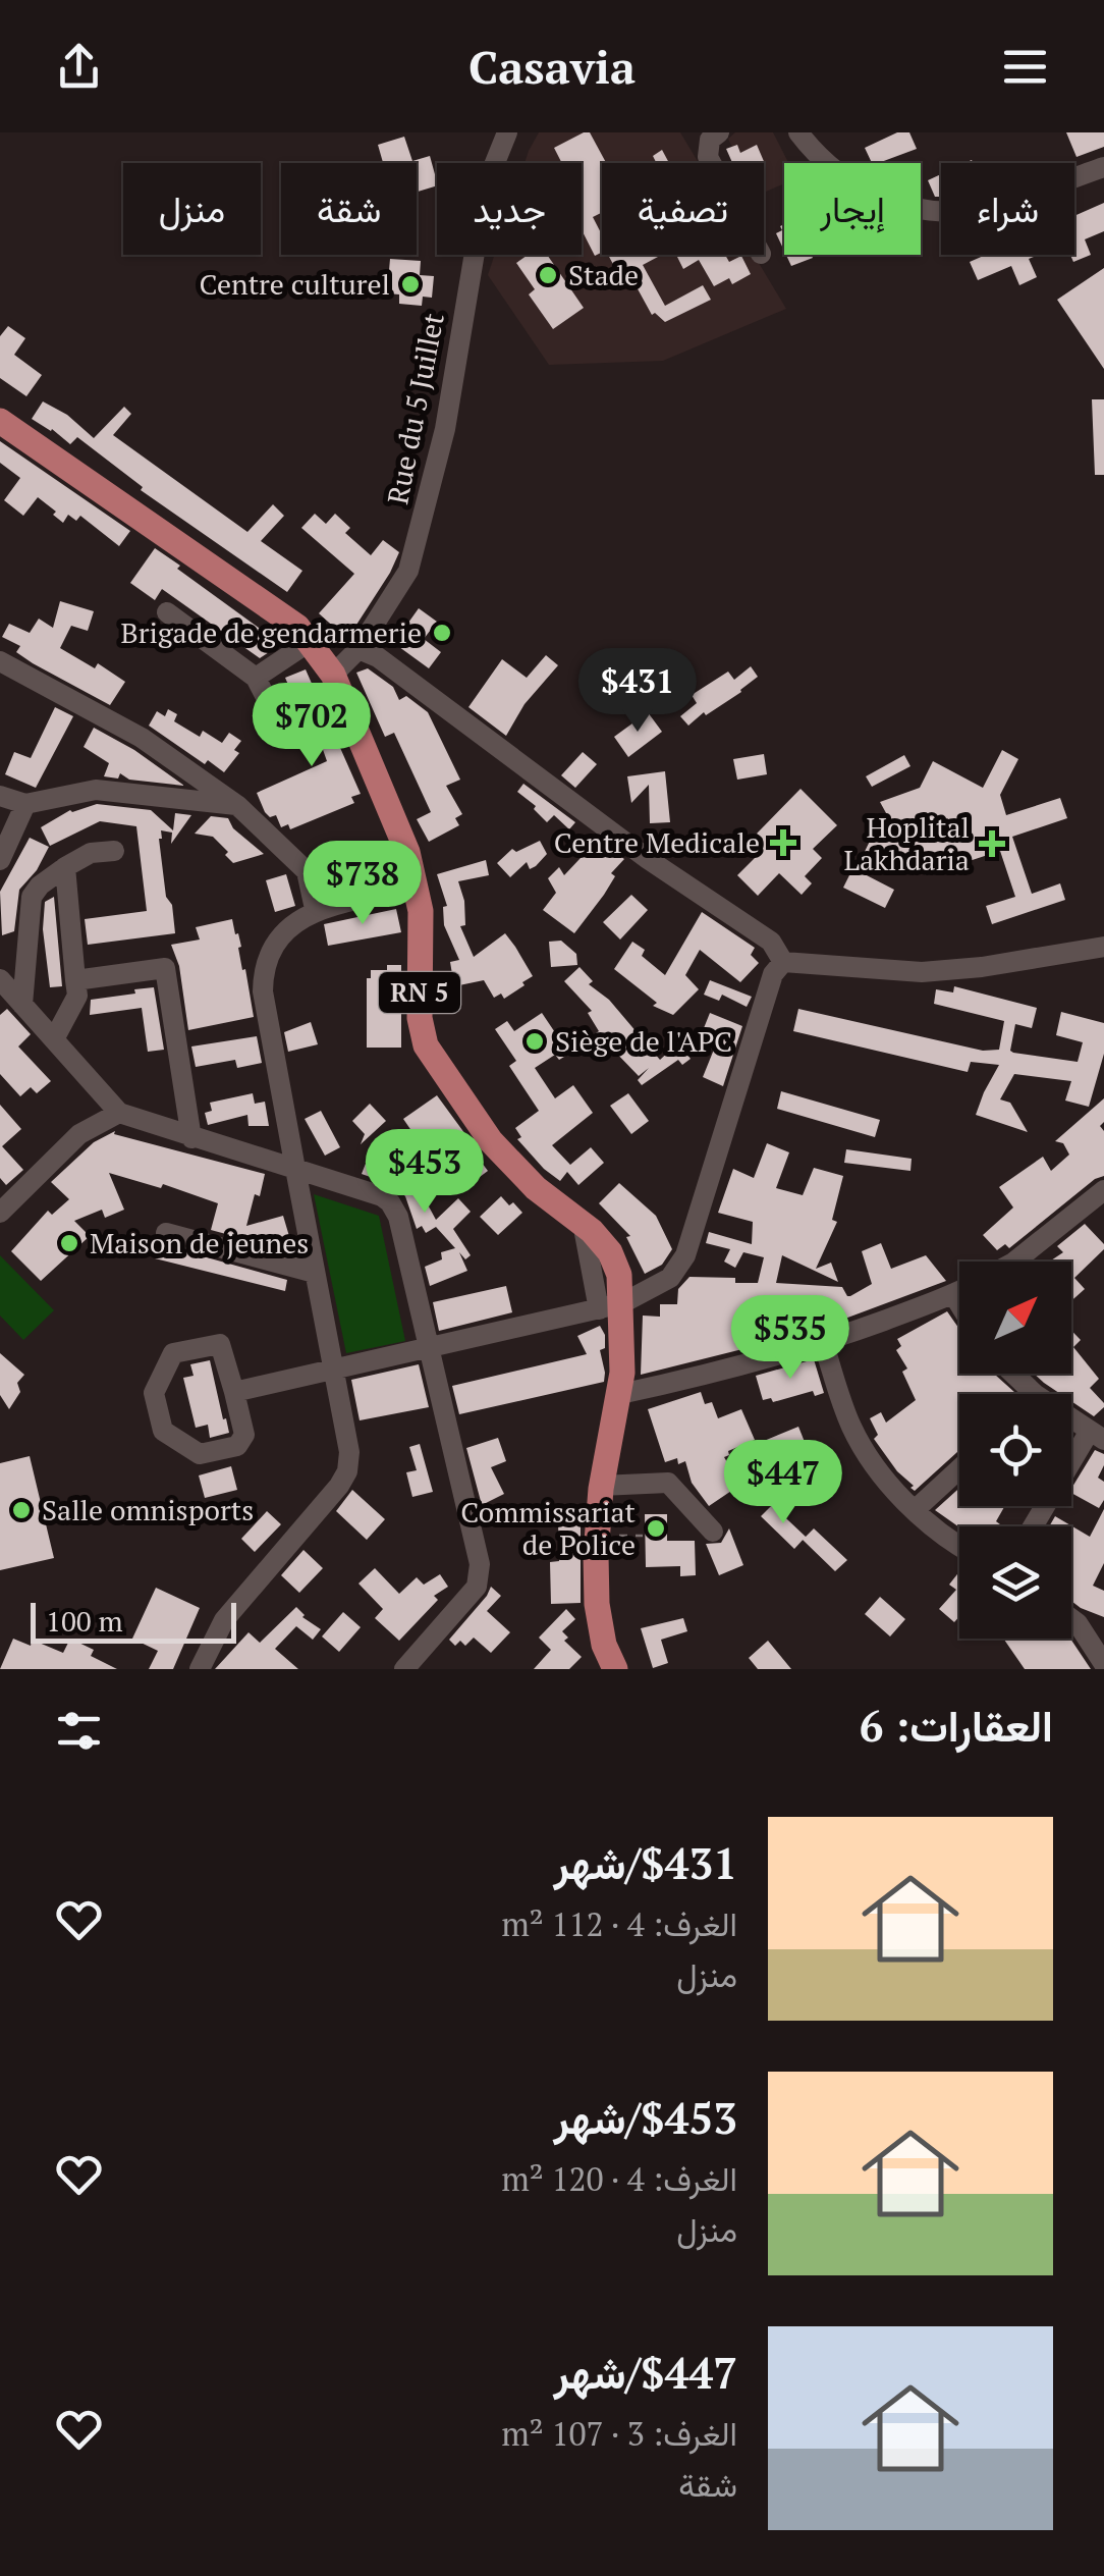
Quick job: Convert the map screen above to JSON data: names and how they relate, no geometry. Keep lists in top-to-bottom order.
{
  "streets": {
    "main road": ["RN 5"],
    "street": ["Rue du 5 Juillet"]
  },
  "crossings": [
    ["Rue du 5 Juillet", "RN 5"]
  ],
  "places": {
    "other": [
      "Stade",
      "Centre culturel",
      "Brigade de gendarmerie",
      "Siège de l'APC",
      "Maison de jeunes",
      "Salle omnisports",
      "Commissariat de Police"
    ],
    "health": ["Centre Medicale", "Hoplital Lakhdaria"]
  },
  "scale_bar": "100 m",
  "north": "top right",
  "page": {
    "header": "Casavia",
    "chip": [
      "شراء",
      "إيجار",
      "تصفية",
      "جديد",
      "شقة",
      "منزل"
    ],
    "price": [
      "$431",
      "$702",
      "$738",
      "$453",
      "$535",
      "$447"
    ],
    "scale": "100 m",
    "heading": "العقارات: 6",
    "list": [
      {
        "name": "$431/شهر",
        "note": "الغرف: 4 · 112 m² · منزل"
      },
      {
        "name": "$453/شهر",
        "note": "الغرف: 4 · 120 m² · منزل"
      },
      {
        "name": "$447/شهر",
        "note": "الغرف: 3 · 107 m² · شقة"
      }
    ]
  }
}
